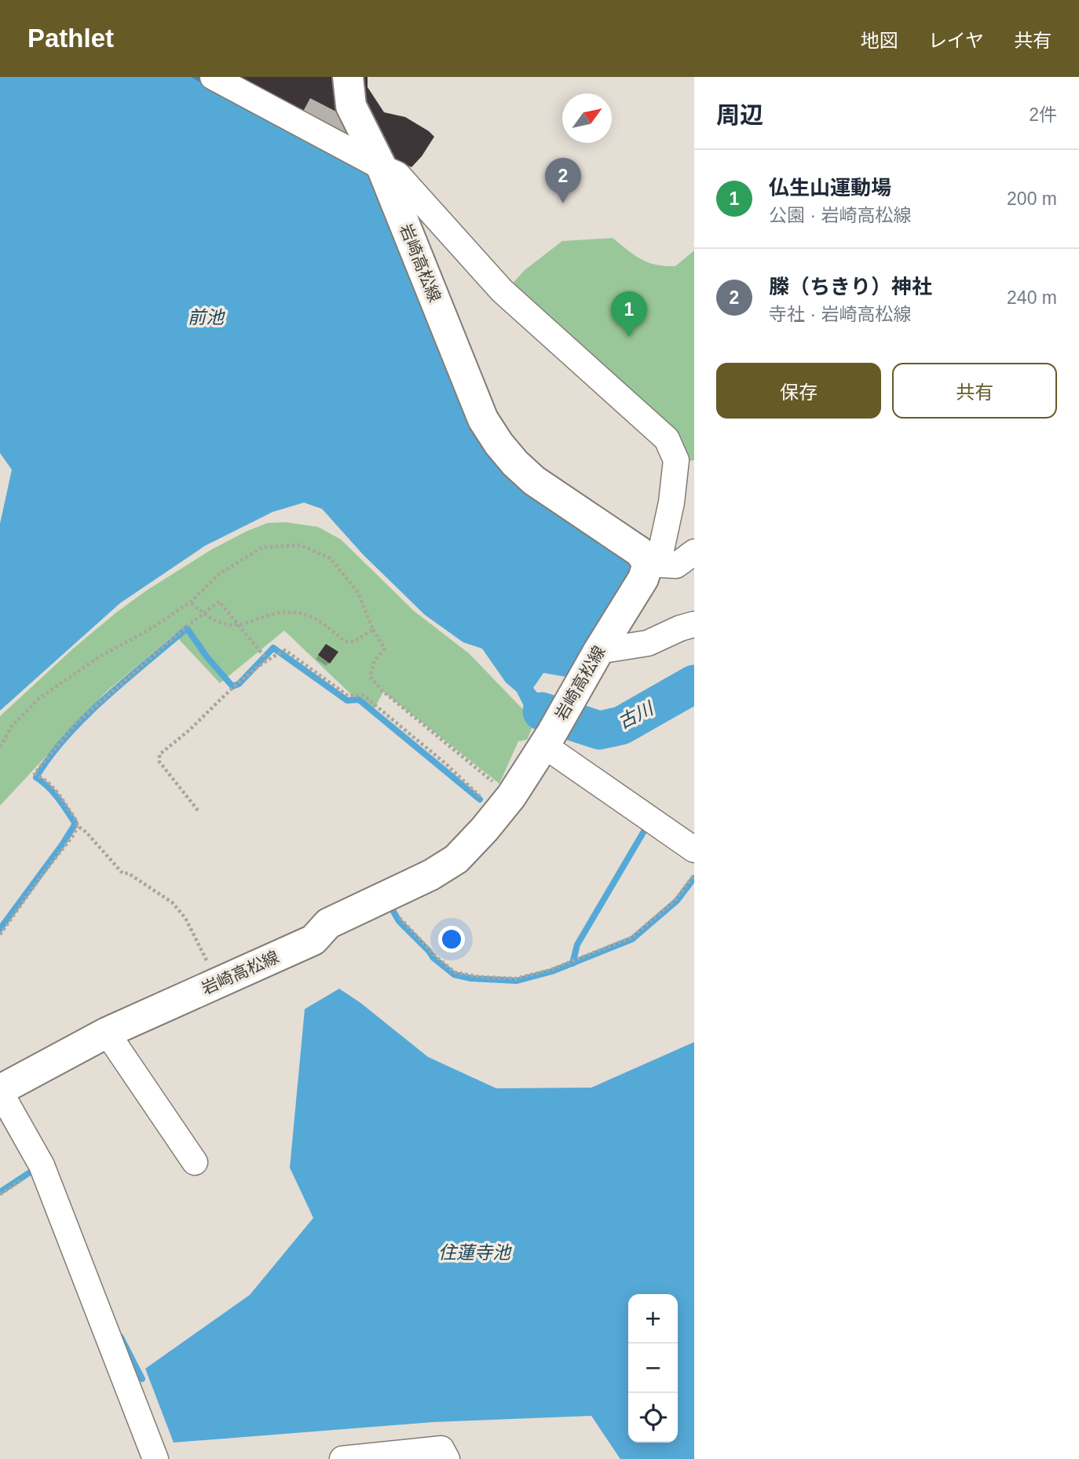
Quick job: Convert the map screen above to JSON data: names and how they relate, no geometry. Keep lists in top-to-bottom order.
{
  "streets": {
    "main road": ["岩崎高松線"]
  },
  "water": ["前池", "古川", "住蓮寺池"],
  "north": "top right",
  "page": {
    "header": "Pathlet",
    "nav": ["地図", "レイヤ", "共有"],
    "heading": ["周辺", "2件"],
    "list": [
      {
        "mark": "1",
        "name": "仏生山運動場",
        "note": "公園 · 岩崎高松線",
        "value": "200 m"
      },
      {
        "mark": "2",
        "name": "榺（ちきり）神社",
        "note": "寺社 · 岩崎高松線",
        "value": "240 m"
      }
    ],
    "pins": ["2", "1"],
    "buttons": ["保存", "共有"],
    "map_buttons": ["+", "−"]
  }
}
